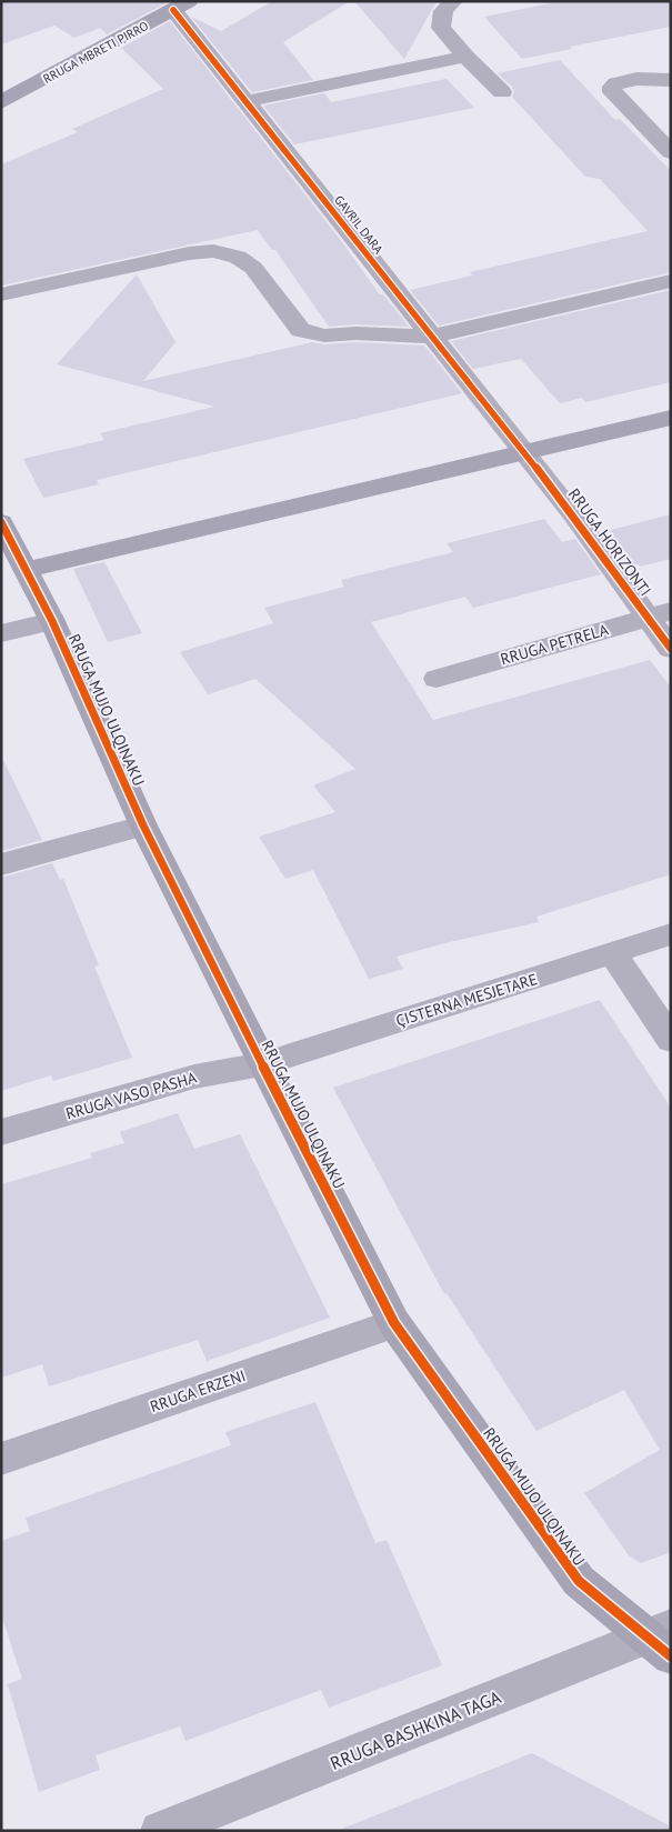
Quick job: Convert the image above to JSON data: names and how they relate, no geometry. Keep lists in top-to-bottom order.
{
  "streets": {
    "street": [
      "RRUGA MBRETI PIRRO",
      "GAVRIL DARA",
      "RRUGA HORIZONTI",
      "RRUGA PETRELA",
      "RRUGA MUJO ULQINAKU",
      "ÇISTERNA MESJETARE",
      "RRUGA VASO PASHA",
      "RRUGA ERZENI",
      "RRUGA BASHKINA TAGA"
    ]
  },
  "crossings": [
    ["RRUGA MBRETI PIRRO", "GAVRIL DARA"],
    ["GAVRIL DARA", "RRUGA HORIZONTI"],
    ["RRUGA HORIZONTI", "RRUGA PETRELA"],
    ["RRUGA MUJO ULQINAKU", "ÇISTERNA MESJETARE"],
    ["RRUGA MUJO ULQINAKU", "RRUGA VASO PASHA"],
    ["RRUGA MUJO ULQINAKU", "RRUGA ERZENI"],
    ["RRUGA MUJO ULQINAKU", "RRUGA BASHKINA TAGA"],
    ["ÇISTERNA MESJETARE", "RRUGA VASO PASHA"]
  ]
}
